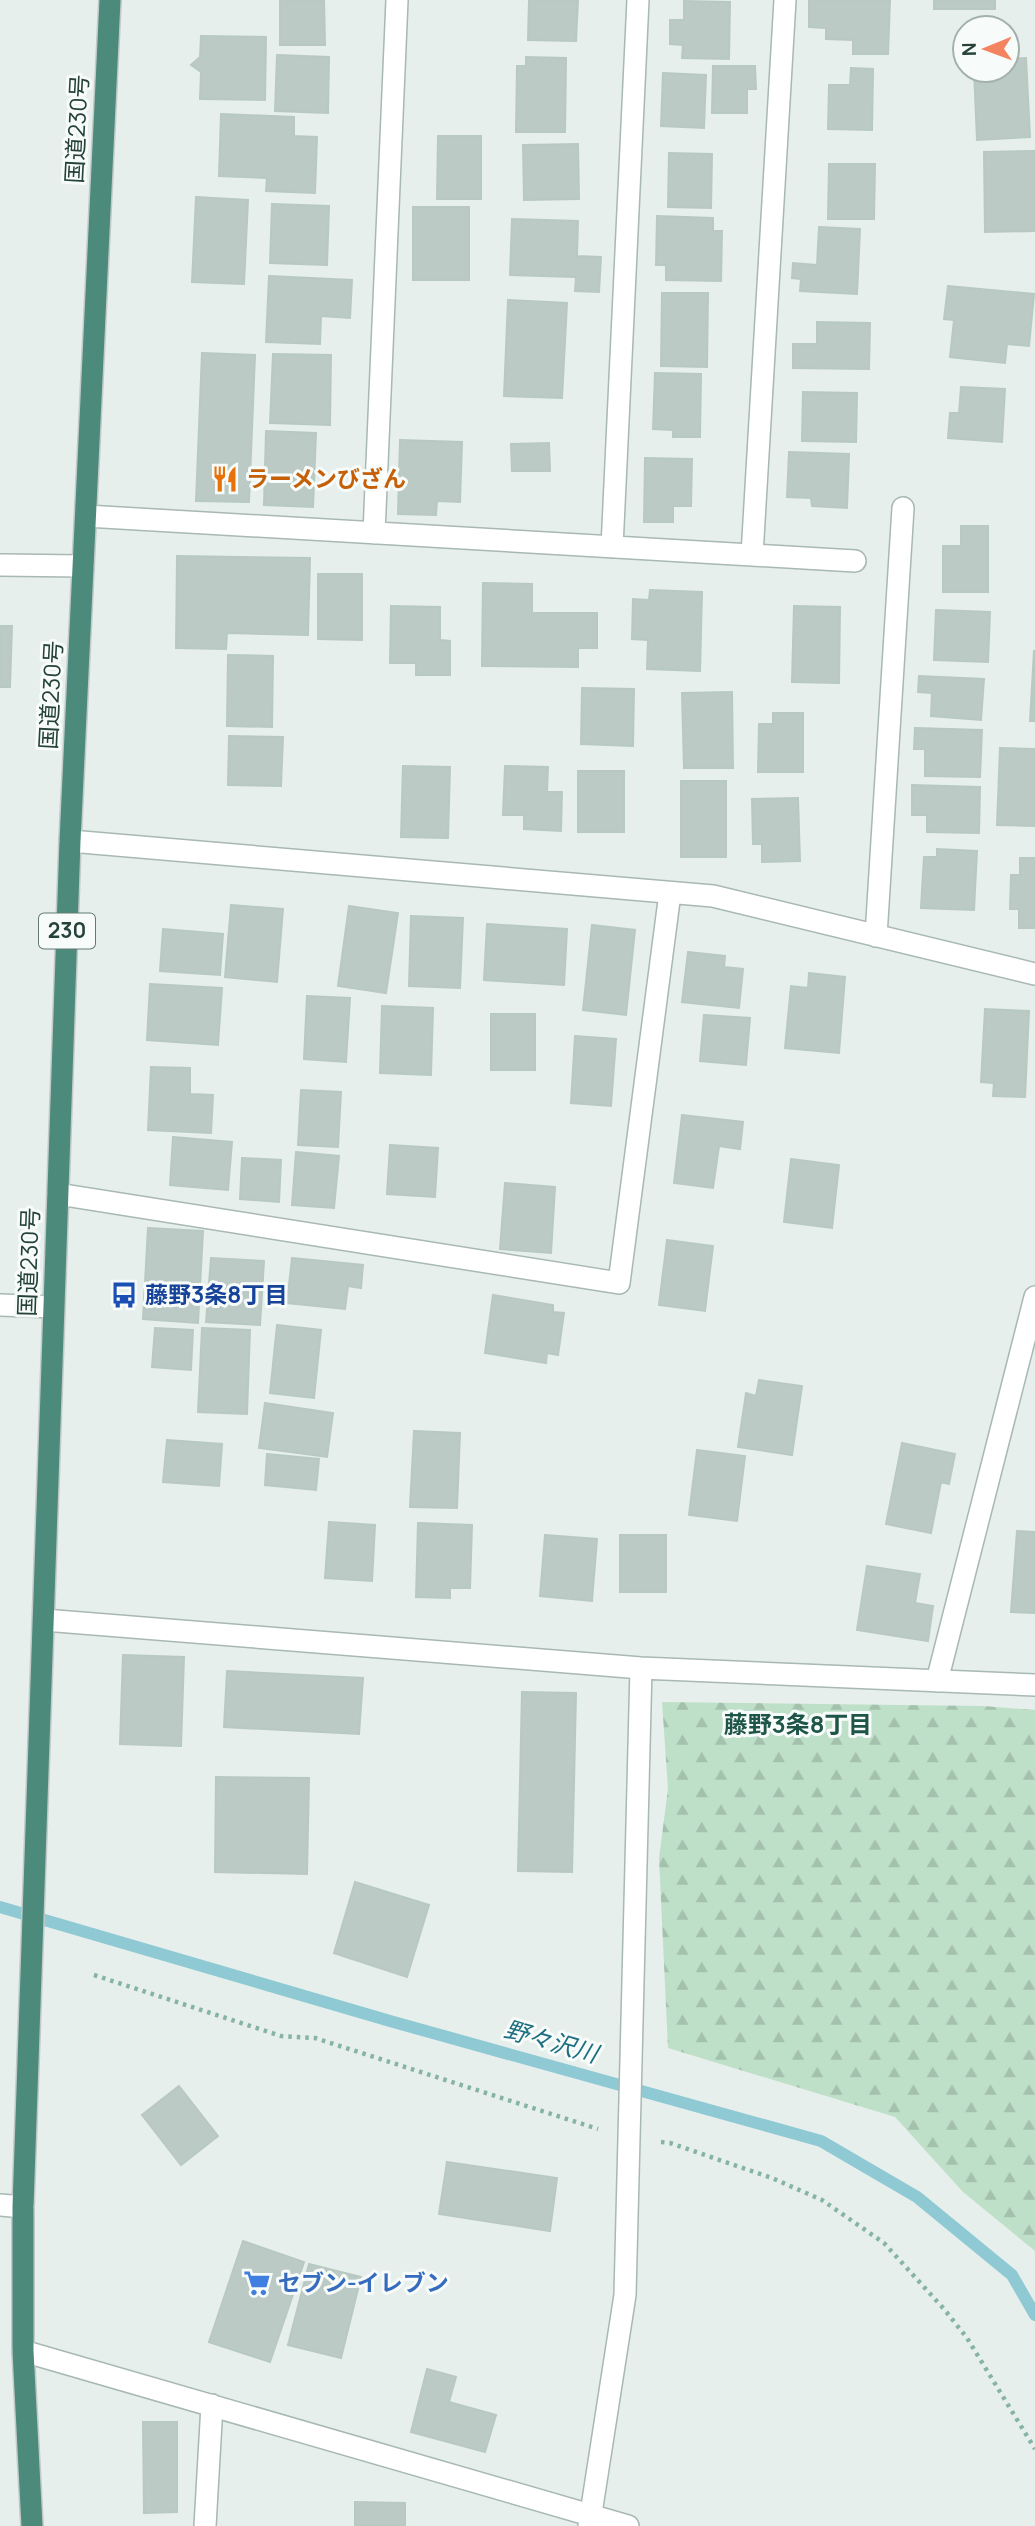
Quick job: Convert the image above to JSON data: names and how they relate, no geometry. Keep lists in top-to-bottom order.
{
  "streets": {
    "highway": ["国道230号", "230"]
  },
  "districts": ["藤野3条8丁目"],
  "water": ["野々沢川"],
  "places": {
    "restaurant": ["ラーメンびざん"],
    "bus stop": ["藤野3条8丁目"],
    "supermarket": ["セブン-イレブン"]
  },
  "north": "left"
}
